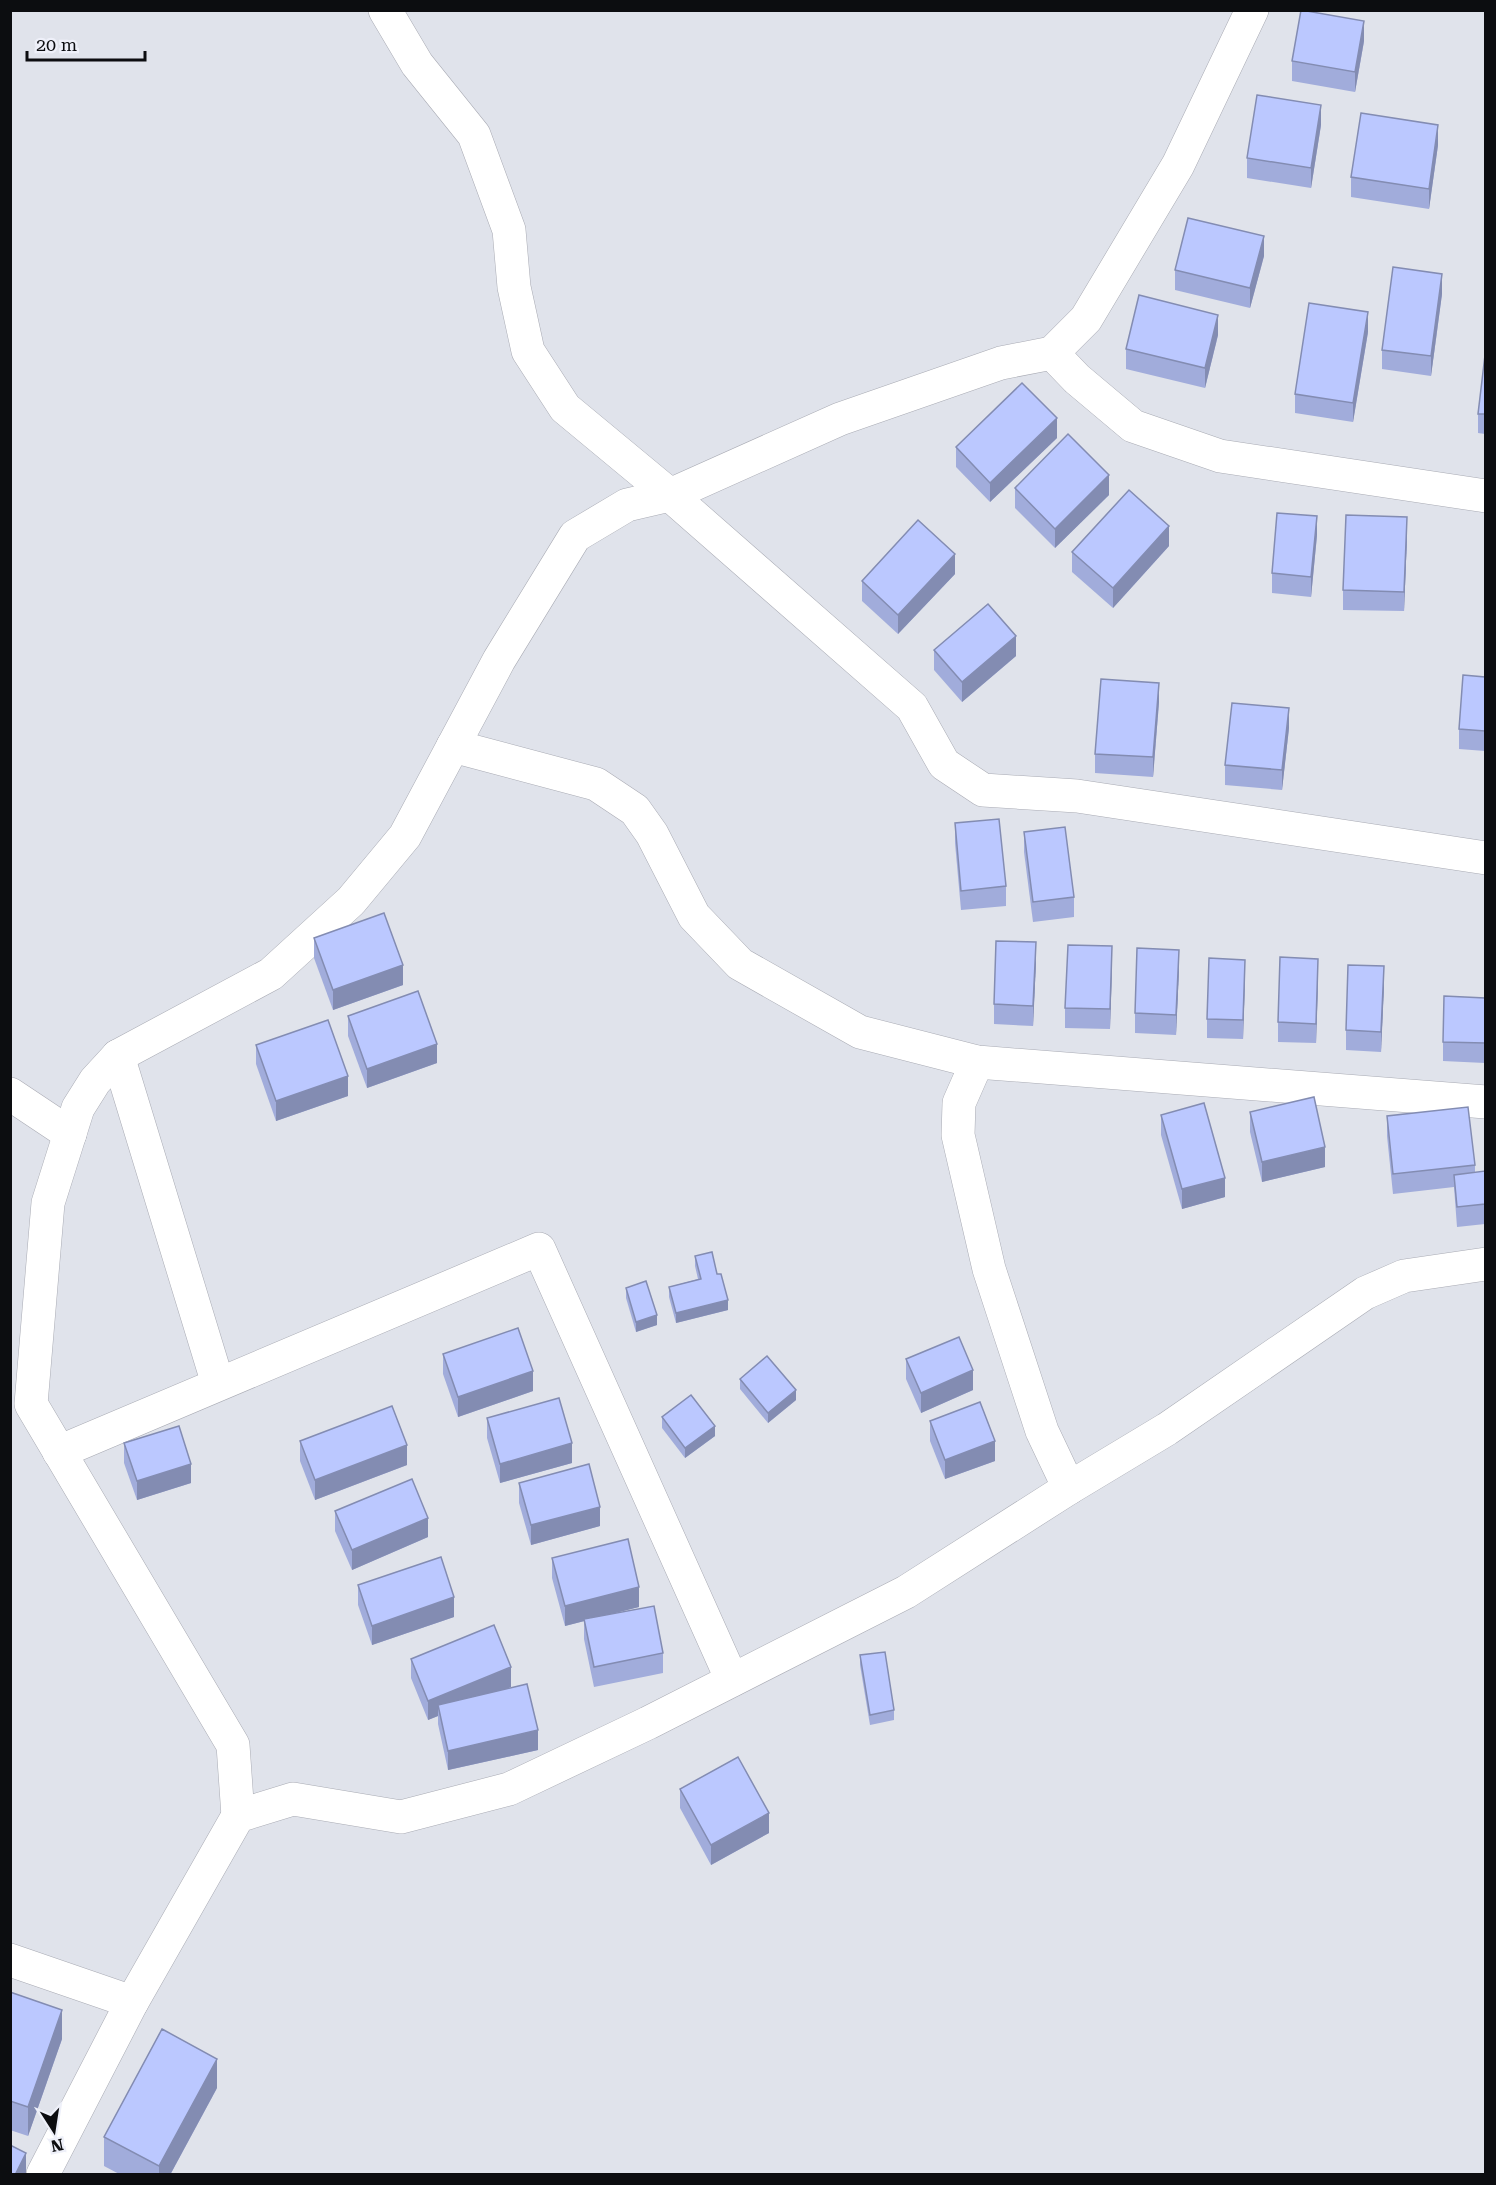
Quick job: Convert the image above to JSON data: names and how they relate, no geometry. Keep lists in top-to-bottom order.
{
  "scale_bar": "20 m",
  "north": "bottom"
}
